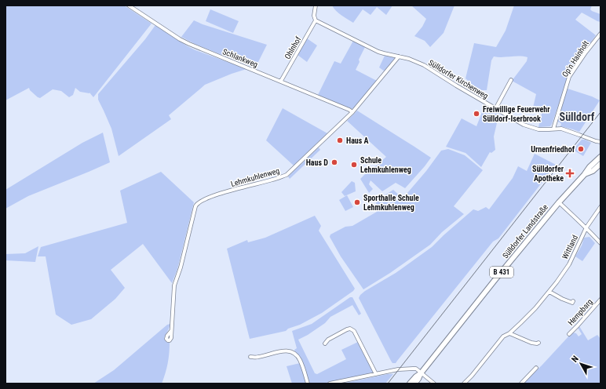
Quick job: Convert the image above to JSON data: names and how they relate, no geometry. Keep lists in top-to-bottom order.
{
  "streets": {
    "main road": ["Sülldorfer Landstraße", "B 431"],
    "street": [
      "Ohlnhof",
      "Schlankweg",
      "Op'n Hainholt",
      "Sülldorfer Kirchenweg",
      "Lehmkuhlenweg",
      "Wittland",
      "Hempbarg"
    ]
  },
  "crossings": [
    ["Ohlnhof", "Schlankweg"],
    ["Ohlnhof", "Sülldorfer Kirchenweg"],
    ["Schlankweg", "Lehmkuhlenweg"],
    ["Op'n Hainholt", "Sülldorfer Kirchenweg"],
    ["Sülldorfer Kirchenweg", "Lehmkuhlenweg"]
  ],
  "districts": ["Sülldorf"],
  "places": {
    "other": [
      "Freiwillige Feuerwehr Sülldorf-Iserbrook",
      "Haus A",
      "Urnenfriedhof",
      "Haus D",
      "Schule Lehmkuhlenweg",
      "Sporthalle Schule Lehmkuhlenweg"
    ],
    "health": ["Sülldorfer Apotheke"]
  },
  "north": "top left"
}
